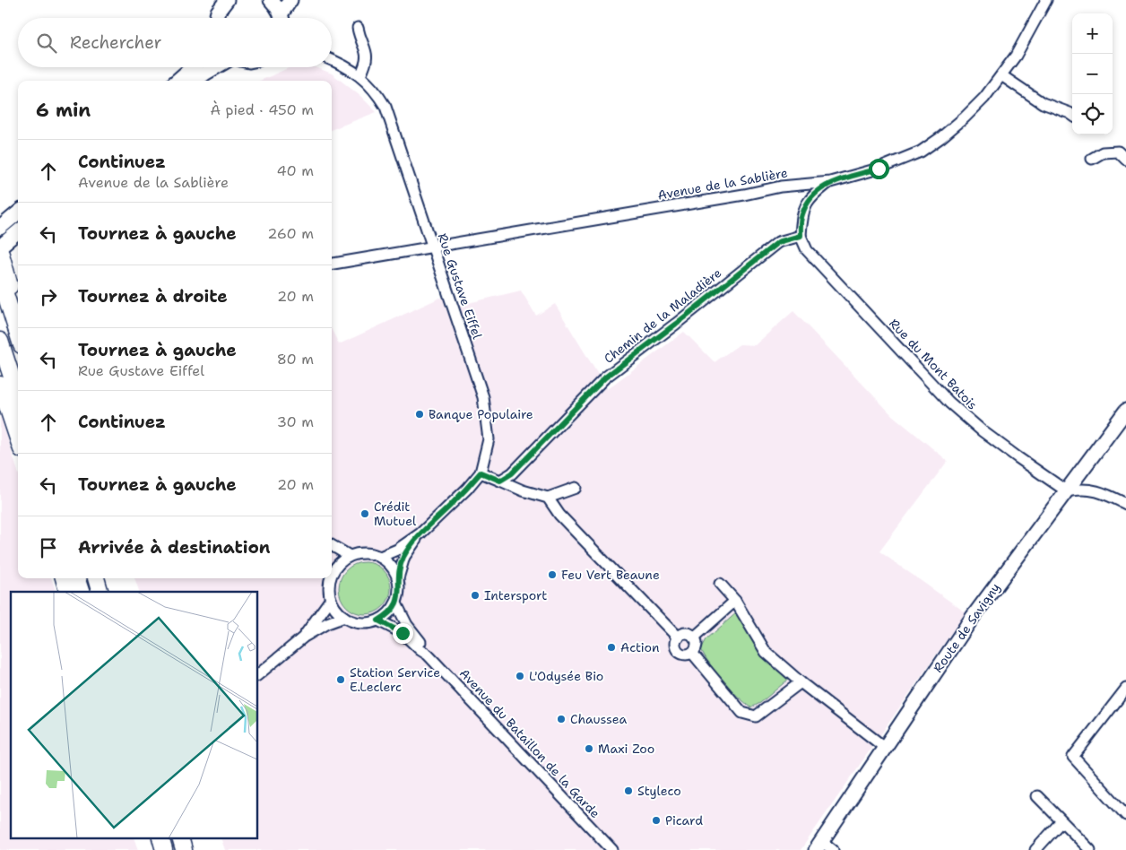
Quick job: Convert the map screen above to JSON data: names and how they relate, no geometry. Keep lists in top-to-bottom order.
{
  "streets": {
    "main road": ["Route de Savigny"],
    "street": [
      "Avenue de la Sablière",
      "Rue Gustave Eiffel",
      "Chemin de la Maladière",
      "Rue du Mont Batois",
      "Avenue du Bataillon de la Garde"
    ]
  },
  "crossings": [
    ["Avenue de la Sablière", "Rue Gustave Eiffel"],
    ["Chemin de la Maladière", "Rue du Mont Batois"],
    ["Rue du Mont Batois", "Route de Savigny"]
  ],
  "places": [
    "Banque Populaire",
    "Crédit Mutuel",
    "Feu Vert Beaune",
    "Intersport",
    "Action",
    "L'Odysée Bio",
    "Station Service E.Leclerc",
    "Chaussea",
    "Maxi Zoo",
    "Styleco",
    "Picard"
  ],
  "page": {
    "map_buttons": ["+", "−"],
    "search": "Rechercher",
    "heading": ["6 min", "À pied · 450 m"],
    "list": [
      ["Continuez", "Avenue de la Sablière", "40 m"],
      ["Tournez à gauche", "260 m"],
      ["Tournez à droite", "20 m"],
      ["Tournez à gauche", "Rue Gustave Eiffel", "80 m"],
      ["Continuez", "30 m"],
      ["Tournez à gauche", "20 m"],
      "Arrivée à destination"
    ]
  }
}
